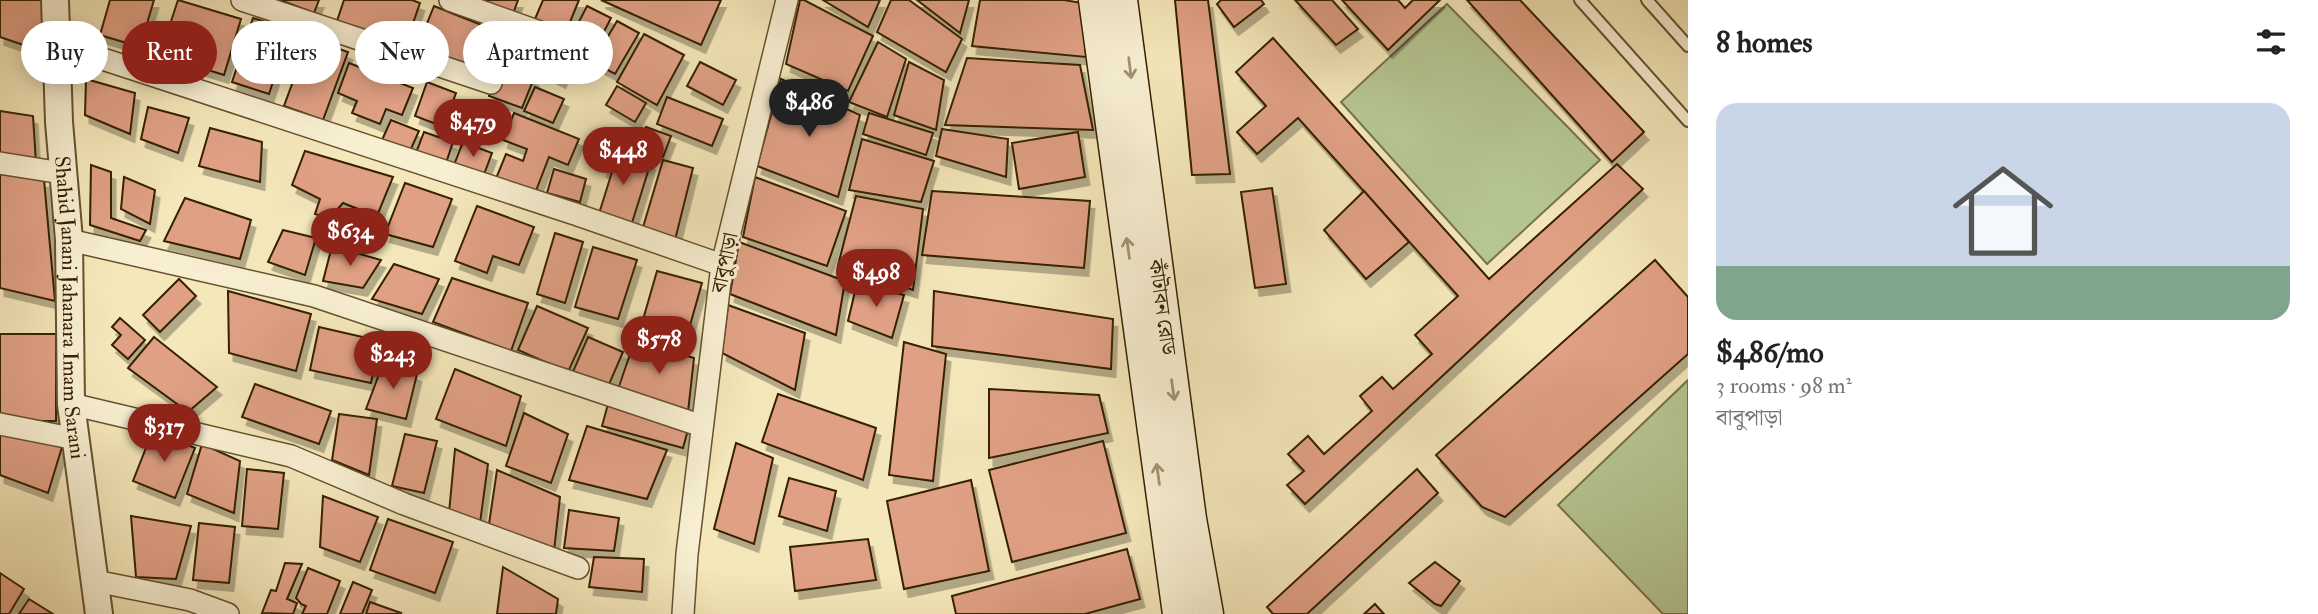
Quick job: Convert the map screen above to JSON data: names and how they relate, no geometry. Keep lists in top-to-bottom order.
{
  "streets": {
    "main road": ["কাঁটাবন রোড"],
    "street": ["বাবুপাড়া", "Shahid Janani Jahanara Imam Sarani"]
  },
  "page": {
    "heading": "8 homes",
    "chip": [
      "Buy",
      "Rent",
      "Filters",
      "New",
      "Apartment"
    ],
    "price": [
      "$486",
      "$479",
      "$448",
      "$634",
      "$498",
      "$578",
      "$243",
      "$317"
    ],
    "list": [
      {
        "name": "$486/mo",
        "note": "3 rooms · 98 m² · বাবুপাড়া"
      }
    ]
  }
}
